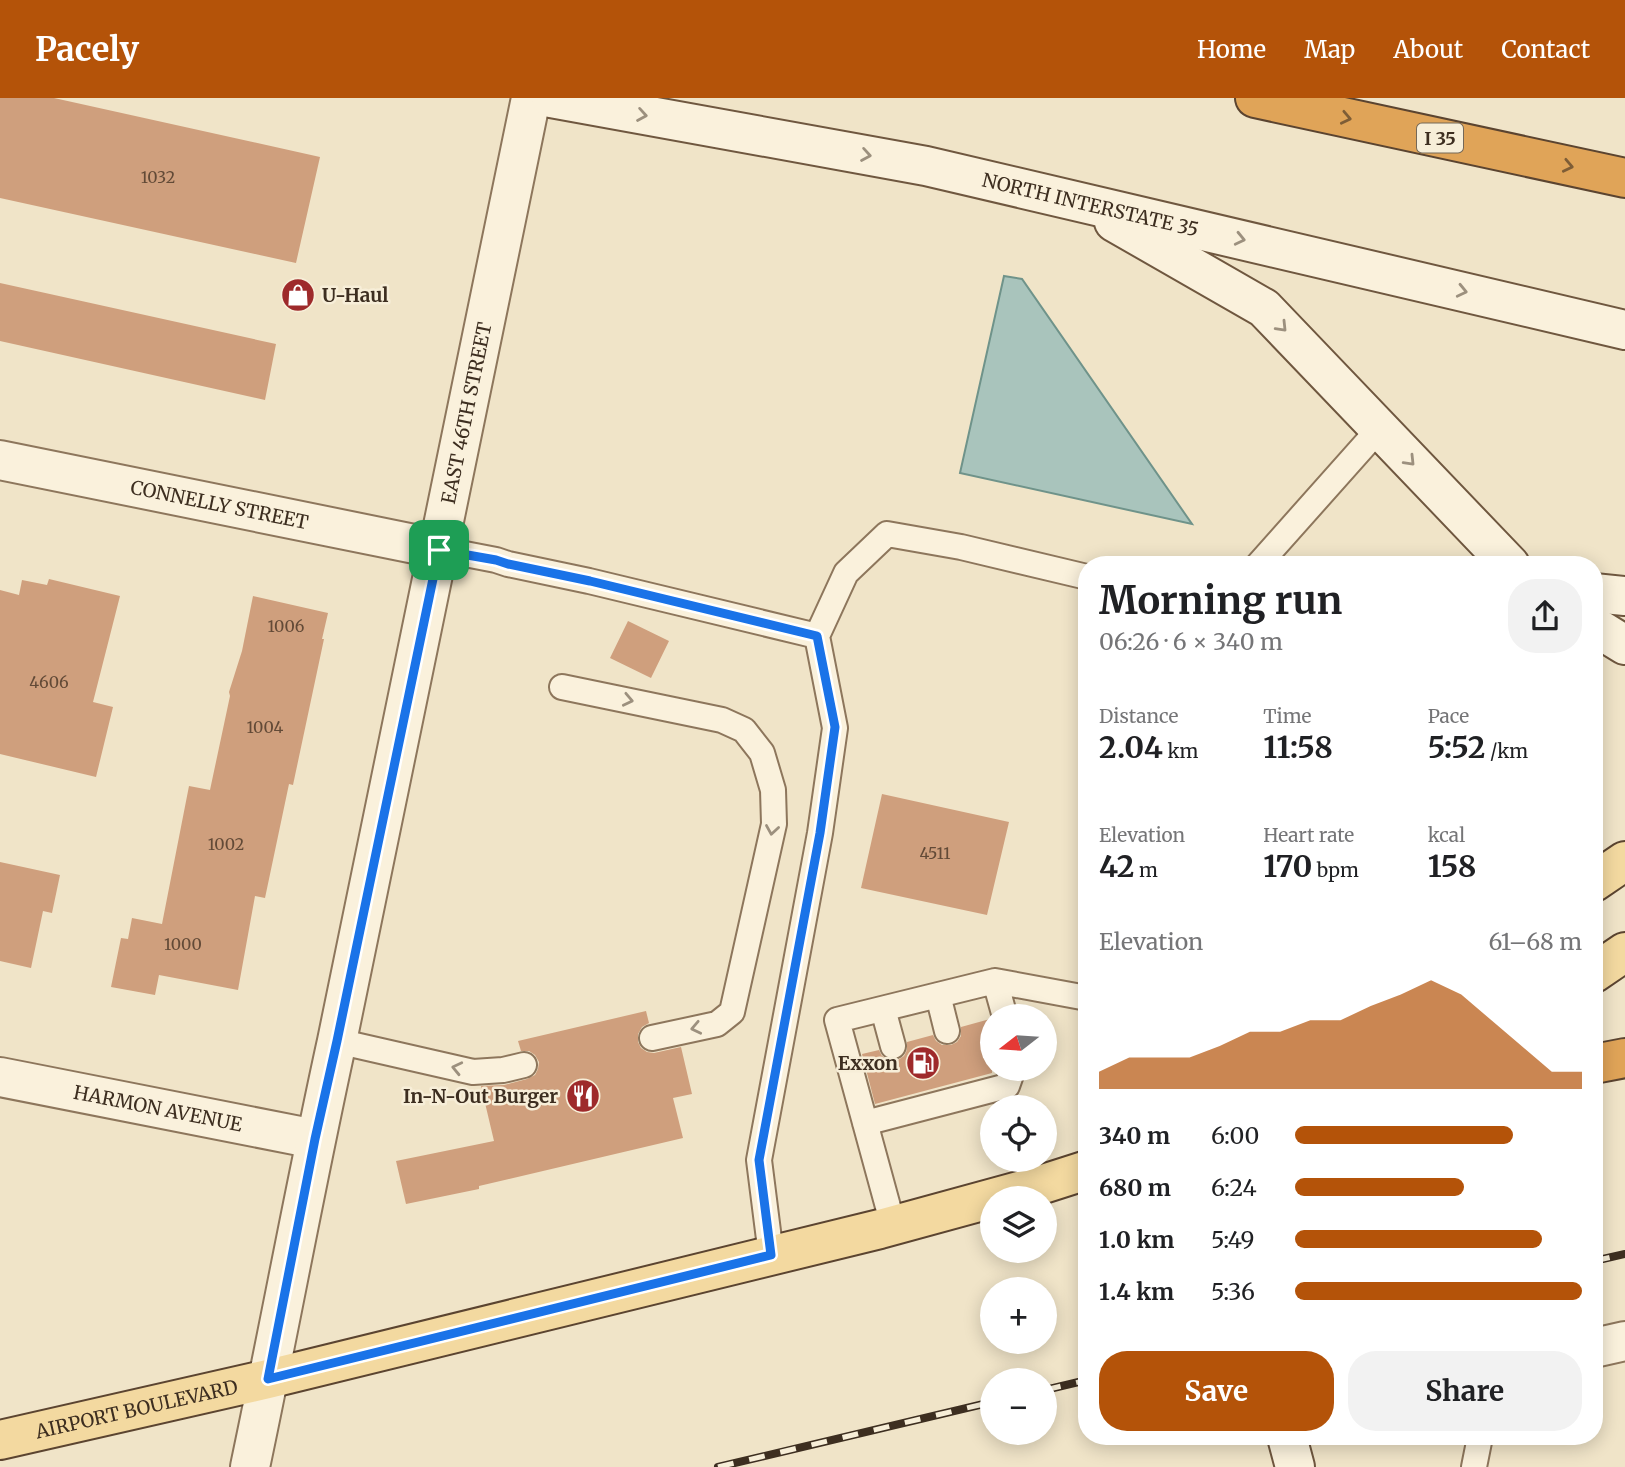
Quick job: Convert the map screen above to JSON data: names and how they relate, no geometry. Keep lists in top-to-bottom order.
{
  "streets": {
    "highway": ["I 35"],
    "main road": ["AIRPORT BOULEVARD"],
    "street": [
      "NORTH INTERSTATE 35",
      "EAST 46TH STREET",
      "CONNELLY STREET",
      "HARMON AVENUE"
    ]
  },
  "crossings": [
    ["EAST 46TH STREET", "CONNELLY STREET"],
    ["EAST 46TH STREET", "HARMON AVENUE"],
    ["EAST 46TH STREET", "AIRPORT BOULEVARD"]
  ],
  "one_way": ["NORTH INTERSTATE 35"],
  "places": {
    "shop": ["U-Haul"],
    "fuel station": ["Exxon"],
    "restaurant": ["In-N-Out Burger"]
  },
  "house_numbers": [
    "1032",
    "1006",
    "4606",
    "1004",
    "1002",
    "4511",
    "1000"
  ],
  "north": "left",
  "page": {
    "header": "Pacely",
    "nav": [
      "Home",
      "Map",
      "About",
      "Contact"
    ],
    "heading": ["Morning run", "06:26 · 6 × 340 m"],
    "stats": [
      ["Distance", "2.04 km"],
      ["Time", "11:58"],
      ["Pace", "5:52 /km"],
      ["Elevation", "42 m"],
      ["Heart rate", "170 bpm"],
      ["kcal", "158"]
    ],
    "chart": ["Elevation", "61–68 m"],
    "map_buttons": ["+", "−"],
    "list": [
      {
        "name": "340 m",
        "note": "6:00"
      },
      {
        "name": "680 m",
        "note": "6:24"
      },
      {
        "name": "1.0 km",
        "note": "5:49"
      },
      {
        "name": "1.4 km",
        "note": "5:36"
      }
    ],
    "buttons": ["Save", "Share"]
  }
}
